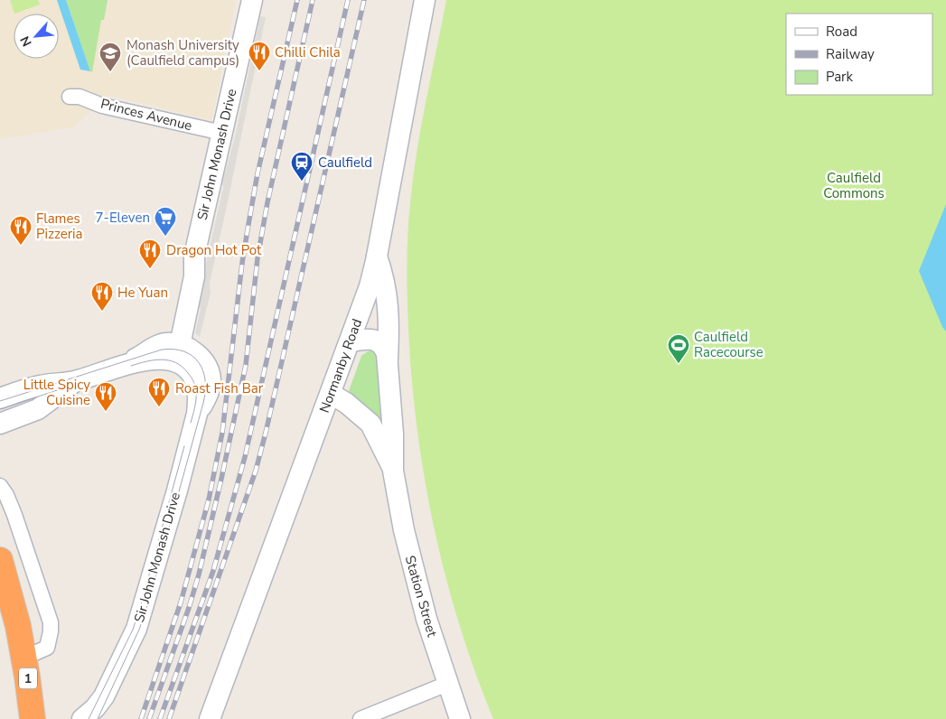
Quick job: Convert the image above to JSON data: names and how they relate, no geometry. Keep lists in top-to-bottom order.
{
  "streets": {
    "highway": ["1"],
    "street": [
      "Princes Avenue",
      "Sir John Monash Drive",
      "Normanby Road",
      "Station Street"
    ]
  },
  "crossings": [
    ["Princes Avenue", "Sir John Monash Drive"],
    ["Normanby Road", "Station Street"]
  ],
  "parks": ["Caulfield Commons"],
  "places": {
    "restaurant": [
      "Chilli Chila",
      "Flames Pizzeria",
      "Dragon Hot Pot",
      "He Yuan",
      "Roast Fish Bar",
      "Little Spicy Cuisine"
    ],
    "school or university": ["Monash University (Caulfield campus)"],
    "station": ["Caulfield"],
    "supermarket": ["7-Eleven"],
    "sports": ["Caulfield Racecourse"]
  },
  "legend": ["Road", "Railway", "Park"],
  "north": "bottom left"
}
